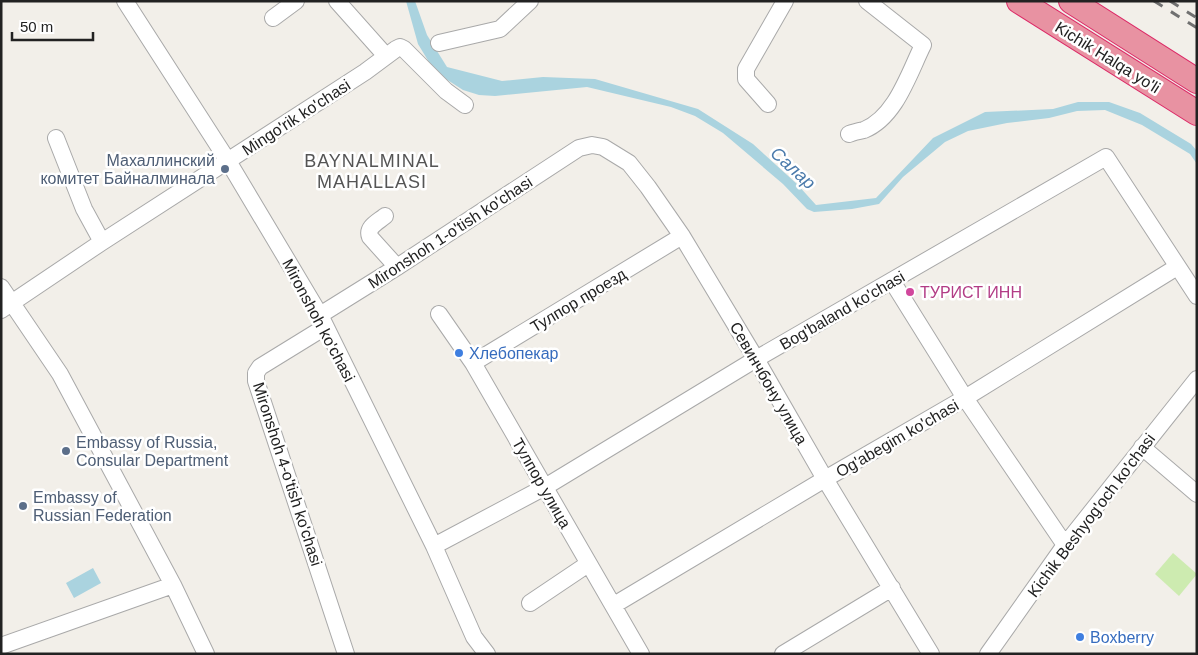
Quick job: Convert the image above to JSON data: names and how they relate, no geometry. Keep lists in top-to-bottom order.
{
  "streets": {
    "highway": ["Kichik Halqa yo'li"],
    "street": [
      "Mingo'rik ko'chasi",
      "Mironshoh 1-o'tish ko'chasi",
      "Тулпор проезд",
      "Bog'baland ko'chasi",
      "Mironshoh ko'chasi",
      "Севинчбону улица",
      "Og'abegim ko'chasi",
      "Mironshoh 4-o'tish ko'chasi",
      "Тулпор улица",
      "Kichik Beshyog'och ko'chasi"
    ]
  },
  "crossings": [
    ["Mingo'rik ko'chasi", "Mironshoh ko'chasi"],
    ["Mironshoh 1-o'tish ko'chasi", "Mironshoh ko'chasi"],
    ["Mironshoh 1-o'tish ko'chasi", "Севинчбону улица"],
    ["Mironshoh 1-o'tish ko'chasi", "Mironshoh 4-o'tish ko'chasi"],
    ["Тулпор проезд", "Севинчбону улица"],
    ["Тулпор проезд", "Тулпор улица"],
    ["Bog'baland ko'chasi", "Mironshoh ko'chasi"],
    ["Bog'baland ko'chasi", "Севинчбону улица"],
    ["Bog'baland ko'chasi", "Og'abegim ko'chasi"],
    ["Bog'baland ko'chasi", "Тулпор улица"],
    ["Mironshoh ko'chasi", "Mironshoh 4-o'tish ko'chasi"],
    ["Севинчбону улица", "Og'abegim ko'chasi"],
    ["Og'abegim ko'chasi", "Тулпор улица"]
  ],
  "districts": ["BAYNALMINAL MAHALLASI"],
  "water": ["Салар"],
  "places": [
    "Махаллинский комитет Байналминала",
    "ТУРИСТ ИНН",
    "Хлебопекар",
    "Embassy of Russia, Consular Department",
    "Embassy of Russian Federation",
    "Boxberry"
  ],
  "scale_bar": "50 m"
}
